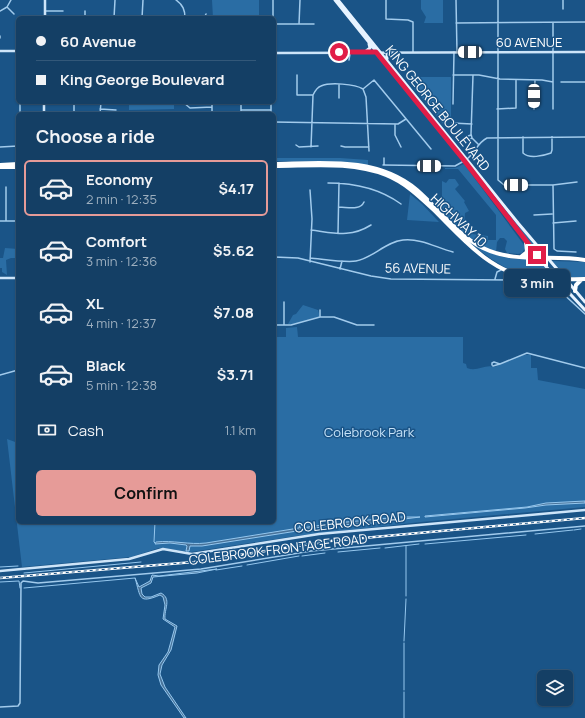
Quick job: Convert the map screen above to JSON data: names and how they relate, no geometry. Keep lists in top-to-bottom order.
{
  "streets": {
    "highway": ["HIGHWAY 10"],
    "main road": ["KING GEORGE BOULEVARD"],
    "street": [
      "60 AVENUE",
      "56 AVENUE",
      "COLEBROOK ROAD",
      "COLEBROOK FRONTAGE ROAD"
    ]
  },
  "crossings": [
    ["60 AVENUE", "KING GEORGE BOULEVARD"],
    ["KING GEORGE BOULEVARD", "HIGHWAY 10"]
  ],
  "parks": ["Colebrook Park"],
  "page": {
    "banner": ["60 Avenue", "King George Boulevard"],
    "heading": "Choose a ride",
    "list": [
      {
        "name": "Economy",
        "note": "2 min · 12:35",
        "value": "$4.17"
      },
      {
        "name": "Comfort",
        "note": "3 min · 12:36",
        "value": "$5.62"
      },
      {
        "name": "XL",
        "note": "4 min · 12:37",
        "value": "$7.08"
      },
      {
        "name": "Black",
        "note": "5 min · 12:38",
        "value": "$3.71"
      }
    ],
    "bubble": "3 min",
    "pay": ["Cash", "1.1 km"],
    "buttons": "Confirm"
  }
}
